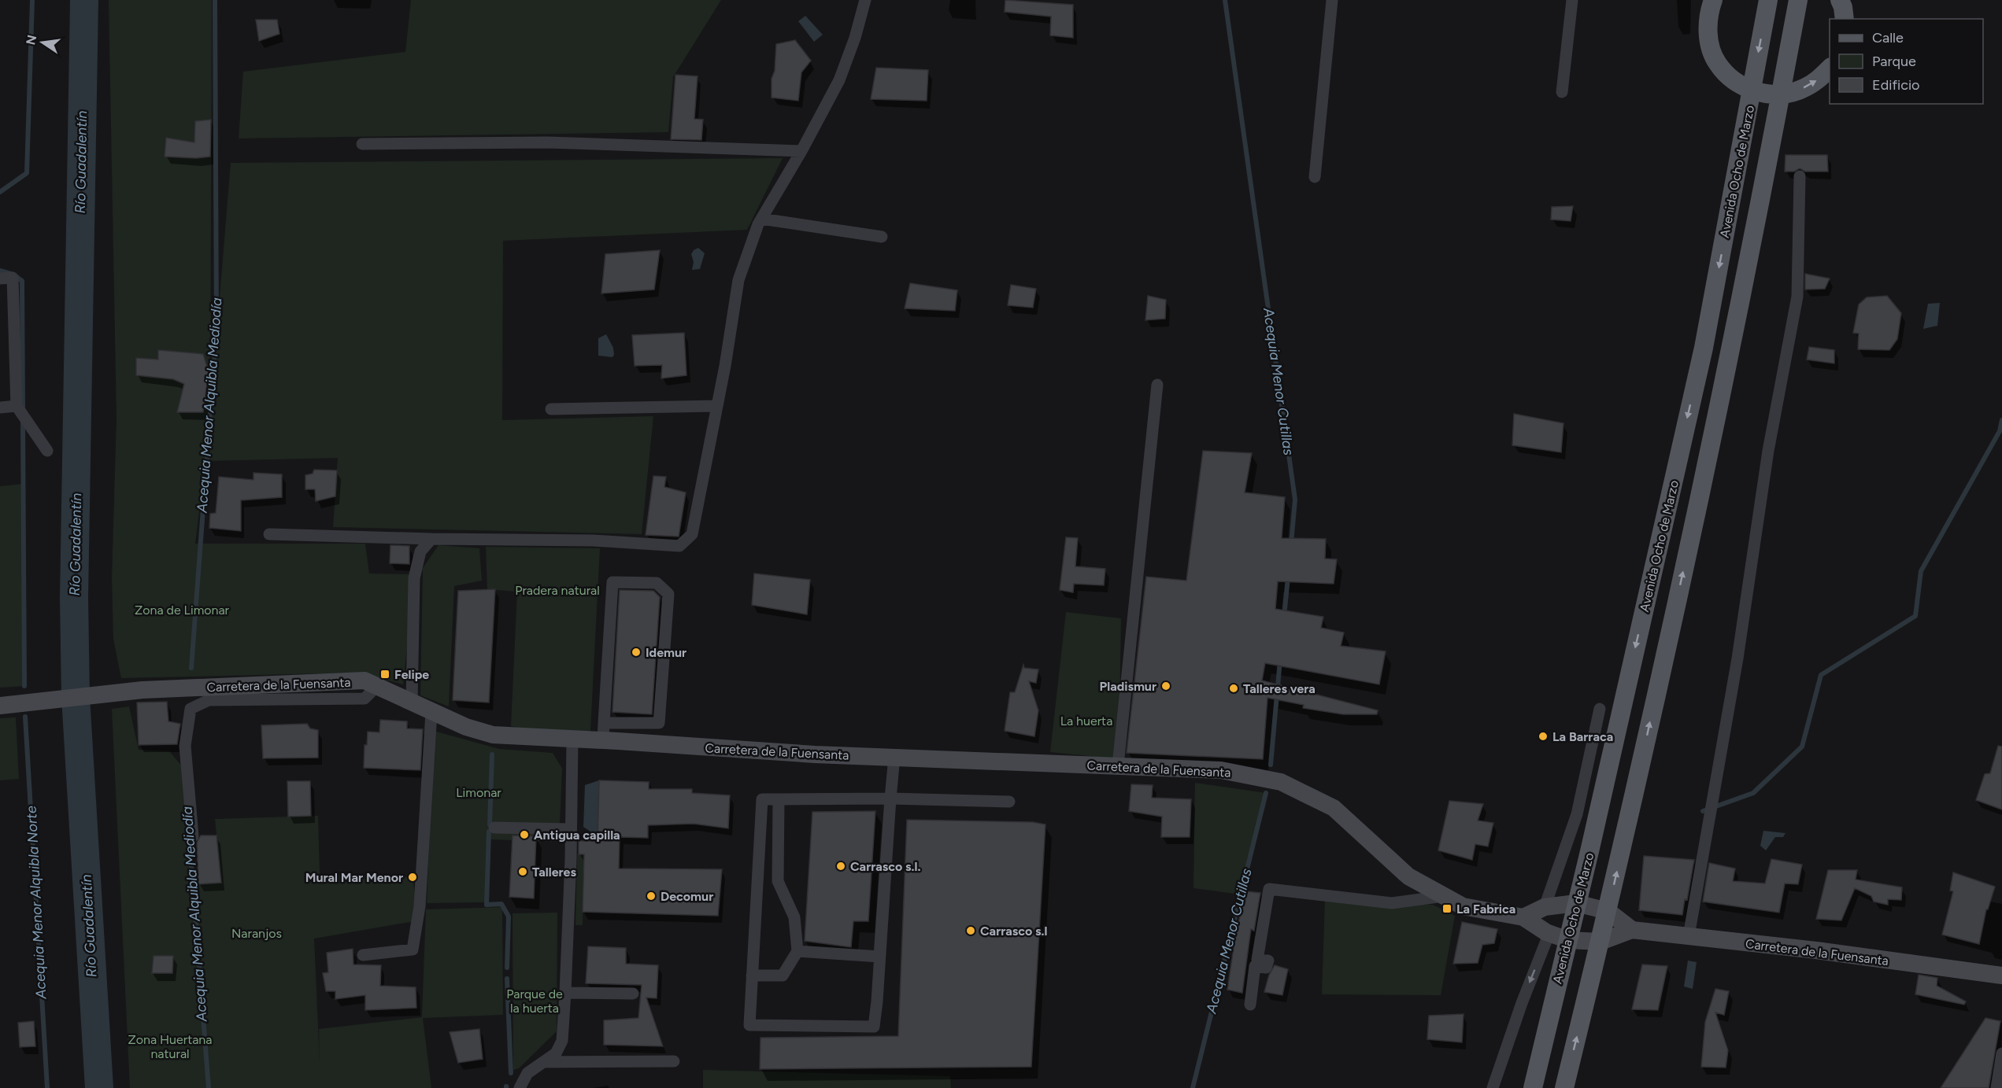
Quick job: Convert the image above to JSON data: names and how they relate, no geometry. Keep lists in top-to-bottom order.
{
  "streets": {
    "main road": ["Avenida Ocho de Marzo", "Carretera de la Fuensanta"]
  },
  "water": [
    "Río Guadalentín",
    "Acequia Menor Cutillas",
    "Acequia Menor Alquibla Mediodía",
    "Acequia Menor Alquibla Norte"
  ],
  "parks": [
    "Pradera natural",
    "Zona de Limonar",
    "La huerta",
    "Limonar",
    "Naranjos",
    "Parque de la huerta",
    "Zona Huertana natural"
  ],
  "places": {
    "other": [
      "Idemur",
      "Pladismur",
      "Talleres vera",
      "La Barraca",
      "Antigua capilla",
      "Carrasco s.l.",
      "Talleres",
      "Mural Mar Menor",
      "Decomur",
      "Carrasco s.l"
    ],
    "transit": ["Felipe", "La Fabrica"]
  },
  "legend": ["Calle", "Parque", "Edificio"],
  "north": "left"
}
